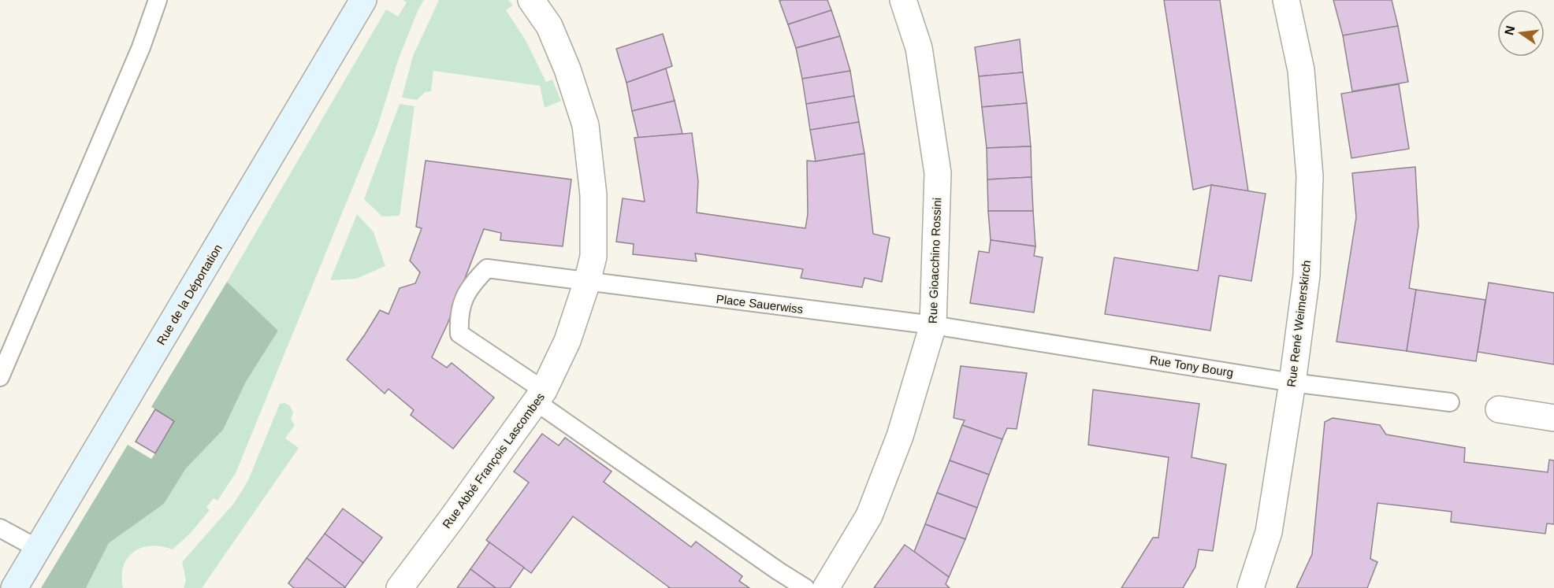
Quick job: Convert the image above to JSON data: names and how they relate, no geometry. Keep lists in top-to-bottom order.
{
  "streets": {
    "street": [
      "Rue Gioacchino Rossini",
      "Rue de la Déportation",
      "Rue René Weimerskirch",
      "Rue Abbé François Lascombes"
    ],
    "lane": ["Place Sauerwiss", "Rue Tony Bourg"]
  },
  "crossings": [
    ["Rue Gioacchino Rossini", "Place Sauerwiss"],
    ["Rue Gioacchino Rossini", "Rue Tony Bourg"],
    ["Place Sauerwiss", "Rue Tony Bourg"],
    ["Place Sauerwiss", "Rue Abbé François Lascombes"],
    ["Rue René Weimerskirch", "Rue Tony Bourg"]
  ],
  "north": "left"
}
